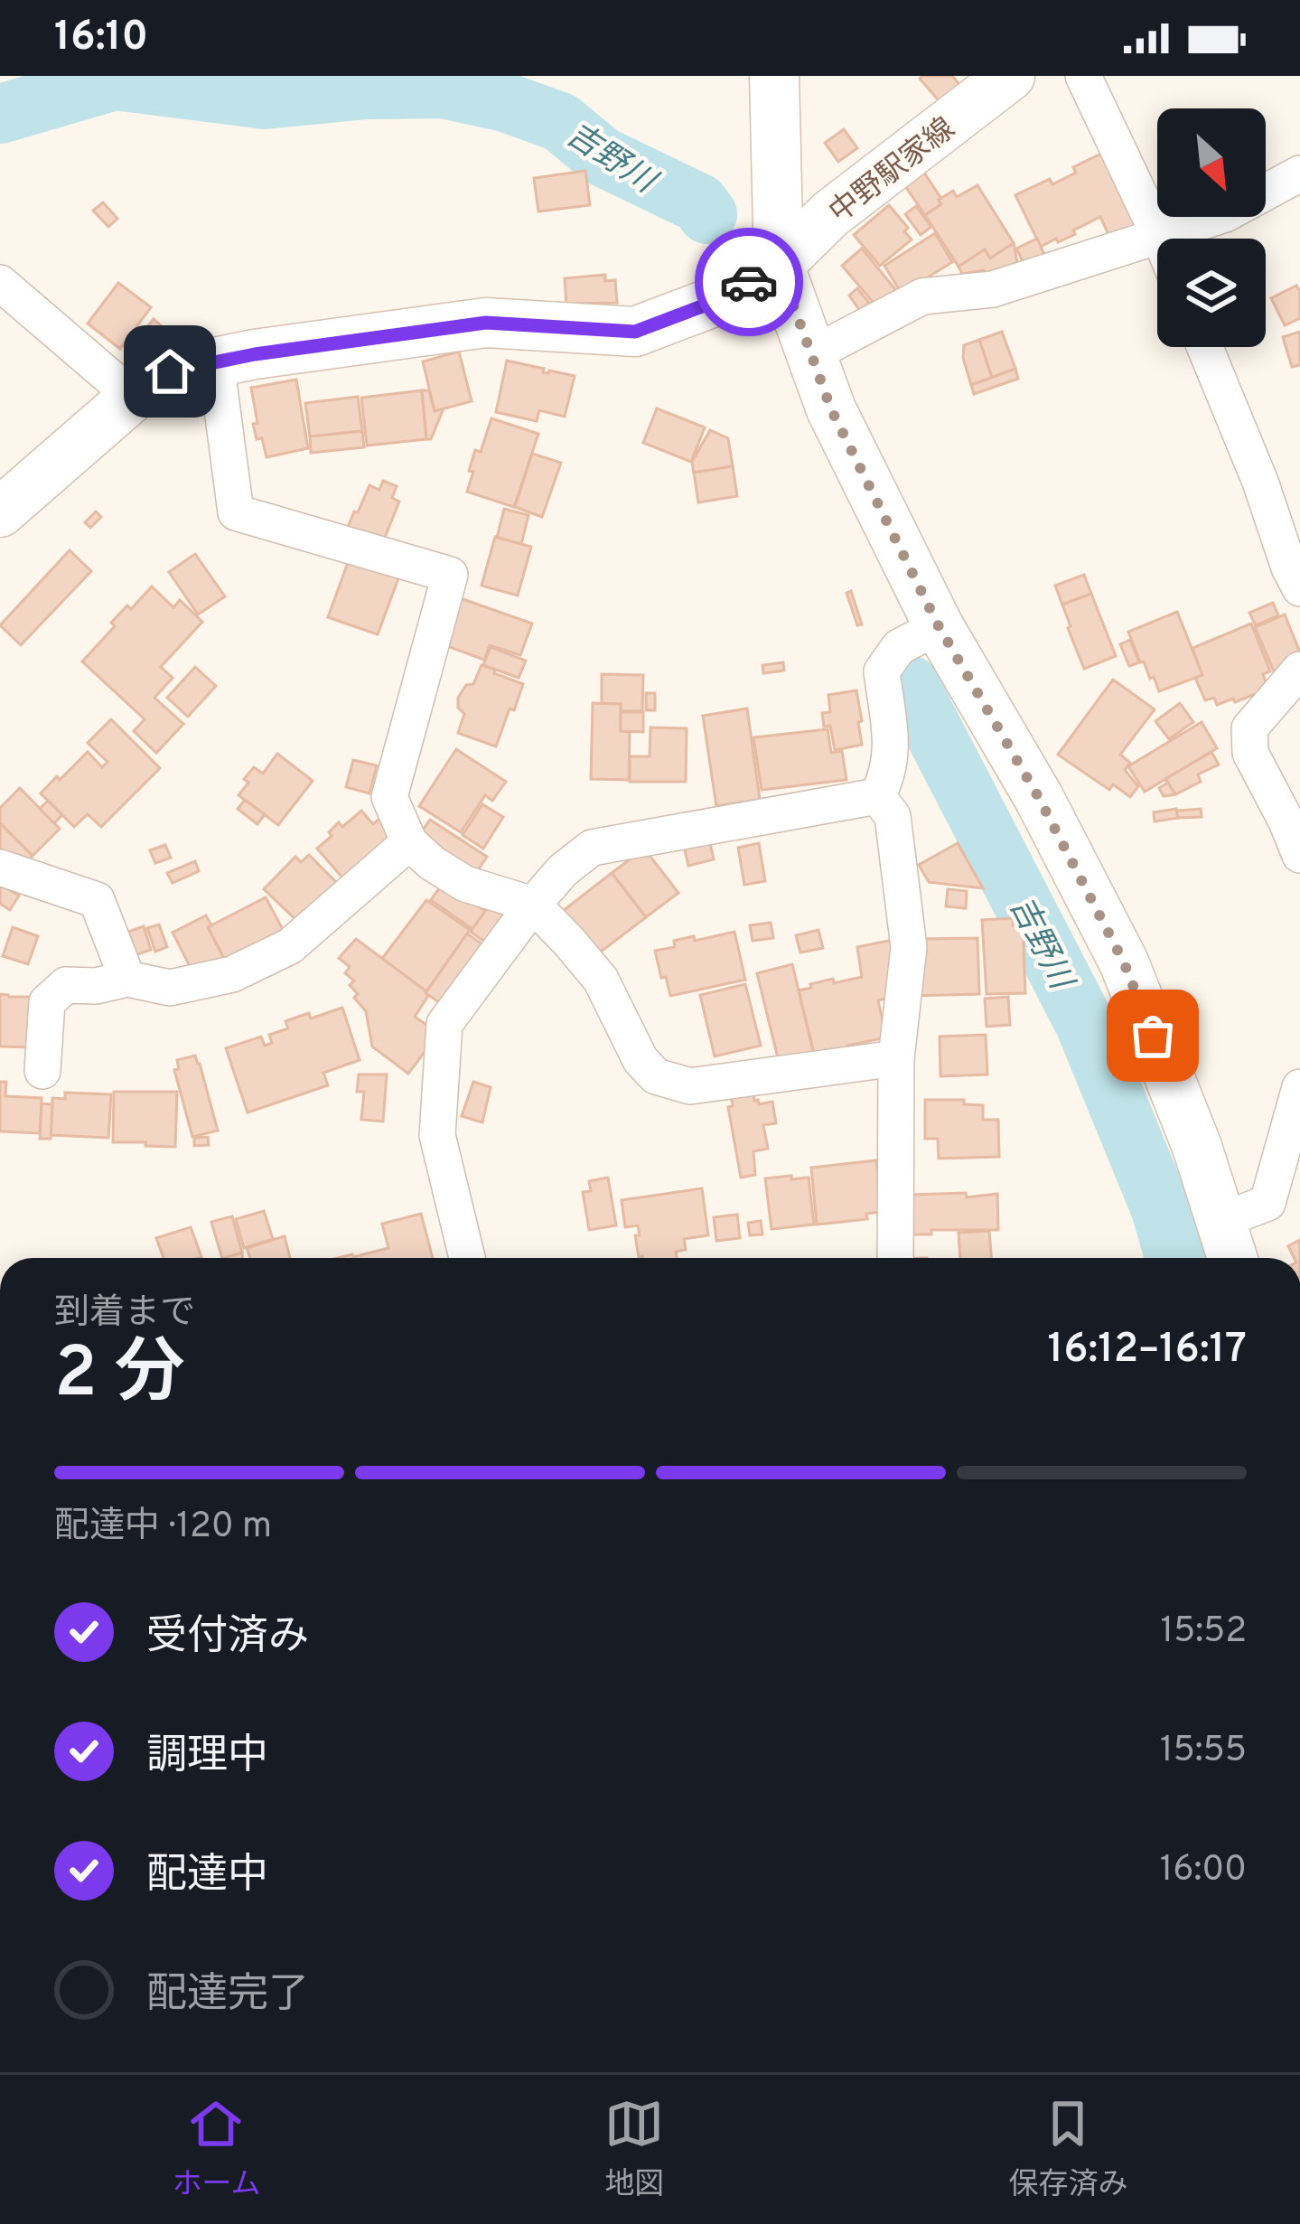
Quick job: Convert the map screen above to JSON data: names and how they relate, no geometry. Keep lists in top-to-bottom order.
{
  "streets": {
    "street": ["中野駅家線"]
  },
  "water": ["吉野川"],
  "north": "bottom right",
  "page": {
    "status": "16:10",
    "heading": ["2 分", "到着まで", "16:12–16:17"],
    "bar": "配達中 · 120 m",
    "list": [
      ["受付済み", "15:52"],
      ["調理中", "15:55"],
      ["配達中", "16:00"],
      "配達完了"
    ],
    "tabs": ["ホーム", "地図", "保存済み"]
  }
}
